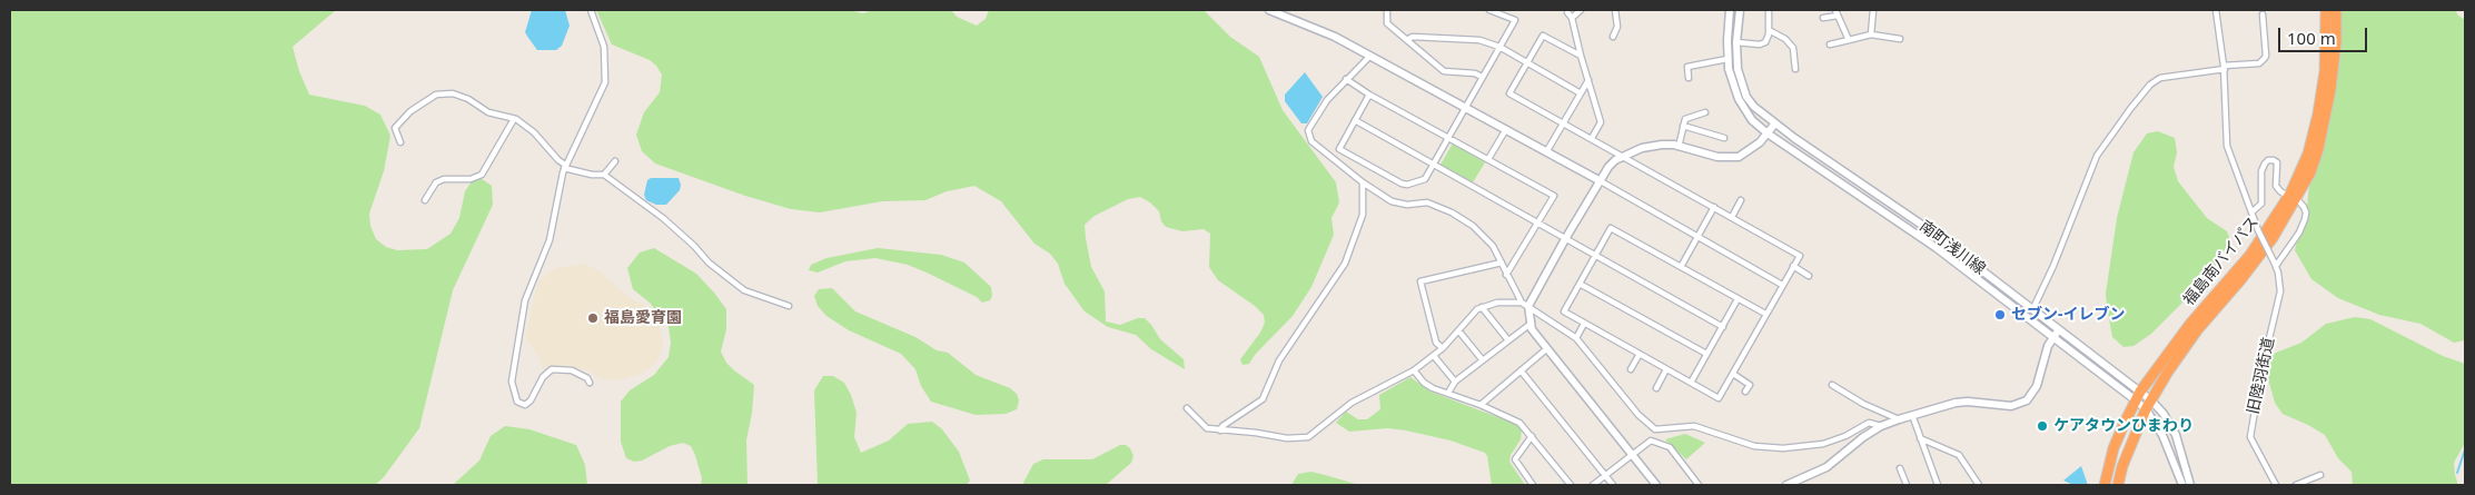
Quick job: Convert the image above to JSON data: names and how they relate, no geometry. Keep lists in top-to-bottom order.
{
  "streets": {
    "highway": ["福島南バイパス"],
    "street": ["南町浅川線", "旧陸羽街道"]
  },
  "crossings": [
    ["南町浅川線", "福島南バイパス"]
  ],
  "places": ["セブン-イレブン", "福島愛育園", "ケアタウンひまわり"],
  "scale_bar": "100 m"
}
